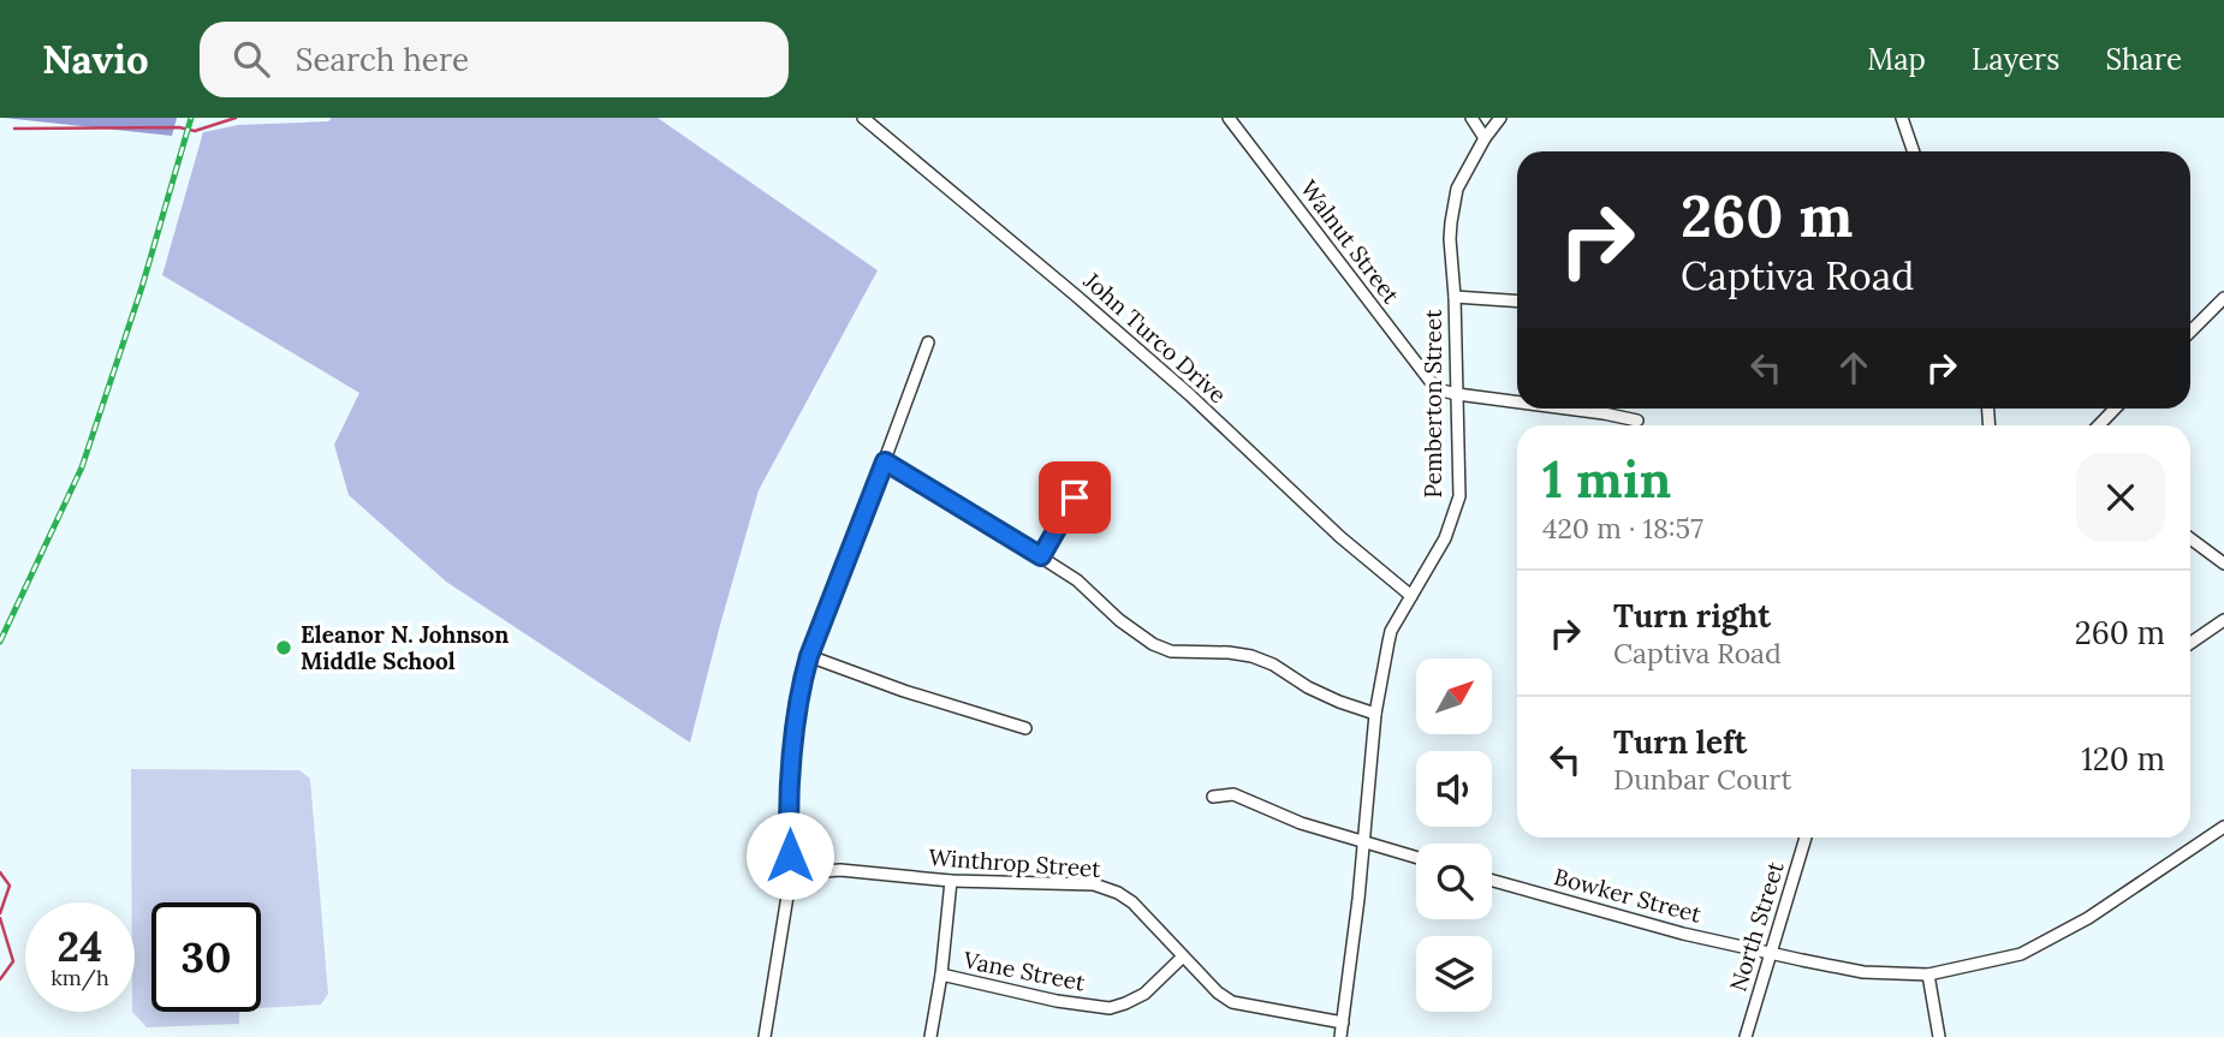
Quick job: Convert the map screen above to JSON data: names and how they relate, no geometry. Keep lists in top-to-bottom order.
{
  "streets": {
    "street": [
      "Walnut Street",
      "John Turco Drive",
      "Pemberton Street",
      "Winthrop Street",
      "Bowker Street",
      "North Street",
      "Vane Street"
    ]
  },
  "crossings": [
    ["Walnut Street", "Pemberton Street"],
    ["John Turco Drive", "Pemberton Street"],
    ["Pemberton Street", "Winthrop Street"],
    ["Winthrop Street", "Vane Street"],
    ["Bowker Street", "North Street"]
  ],
  "places": ["Eleanor N. Johnson Middle School"],
  "north": "top right",
  "page": {
    "header": "Navio",
    "search": "Search here",
    "nav": ["Map", "Layers", "Share"],
    "turn": ["260 m", "Captiva Road"],
    "heading": ["1 min", "420 m · 18:57"],
    "list": [
      {
        "name": "Turn right",
        "note": "Captiva Road",
        "value": "260 m"
      },
      {
        "name": "Turn left",
        "note": "Dunbar Court",
        "value": "120 m"
      }
    ],
    "speed": "24 km/h",
    "limit": "30"
  }
}
